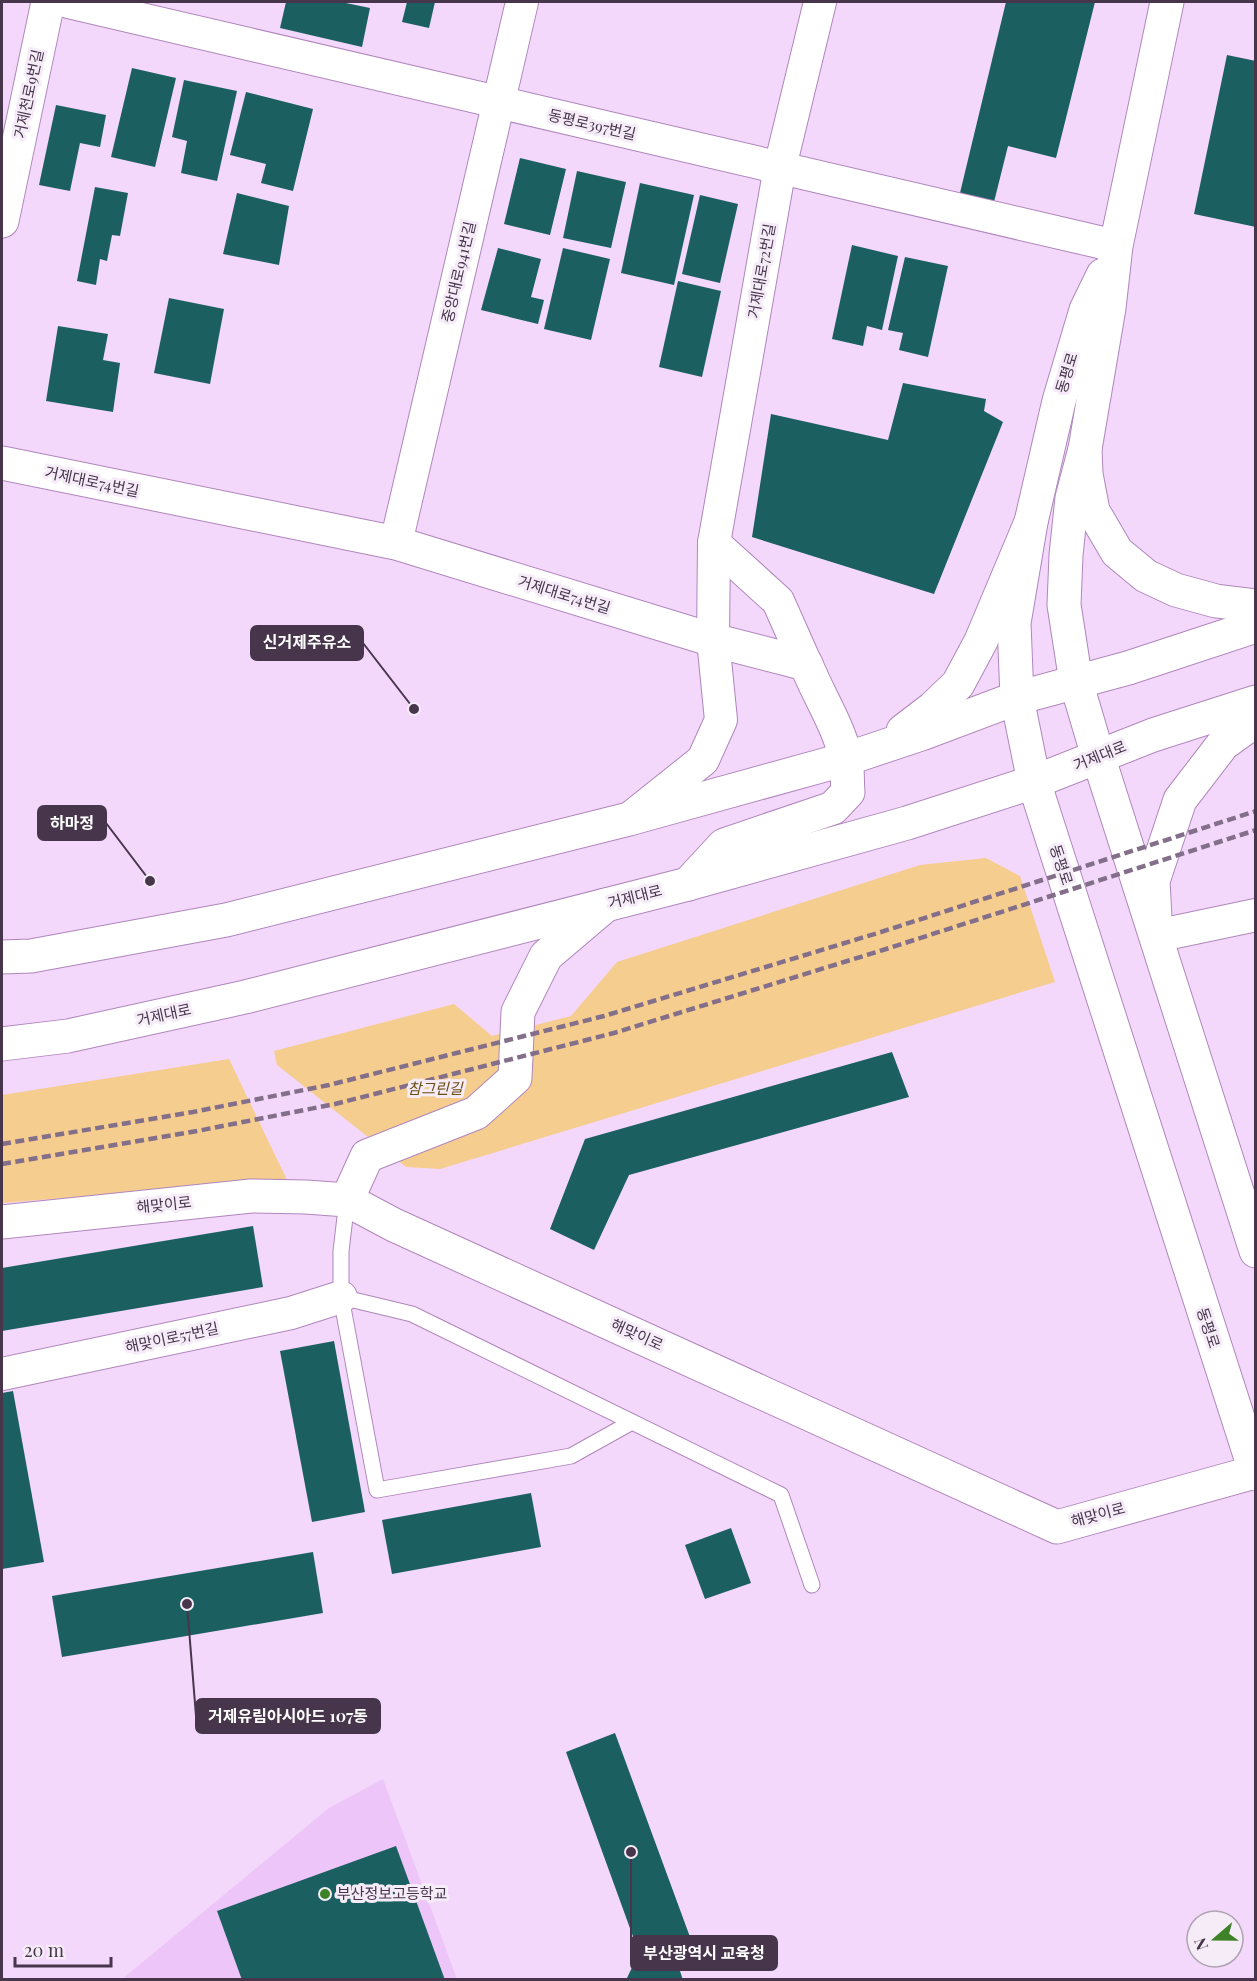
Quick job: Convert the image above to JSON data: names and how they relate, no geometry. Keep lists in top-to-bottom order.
{
  "streets": {
    "main road": [
      "거제천로9번길",
      "동평로",
      "거제대로74번길",
      "거제대로",
      "해맞이로"
    ],
    "street": [
      "동평로397번길",
      "거제대로72번길",
      "중앙대로941번길",
      "해맞이로57번길"
    ]
  },
  "crossings": [
    ["동평로397번길", "거제대로72번길"],
    ["동평로397번길", "중앙대로941번길"],
    ["동평로397번길", "동평로"],
    ["거제대로72번길", "거제대로74번길"],
    ["중앙대로941번길", "거제대로74번길"],
    ["동평로", "거제대로"],
    ["동평로", "해맞이로"]
  ],
  "parks": ["참그린길"],
  "places": [
    "신거제주유소",
    "하마정",
    "거제유림아시아드 107동",
    "부산광역시 교육청",
    "부산정보고등학교"
  ],
  "scale_bar": "20 m",
  "north": "left"
}
